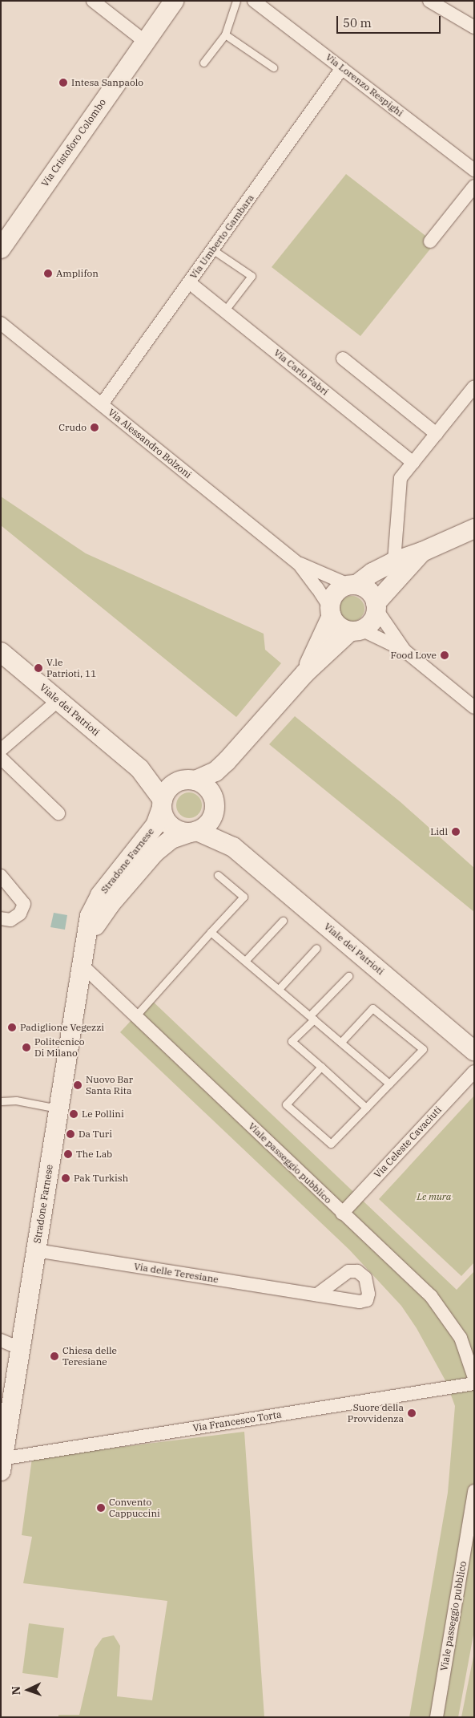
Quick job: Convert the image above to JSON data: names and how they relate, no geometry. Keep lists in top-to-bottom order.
{
  "streets": {
    "street": [
      "Via Lorenzo Respighi",
      "Via Cristoforo Colombo",
      "Via Umberto Gambara",
      "Via Carlo Fabri",
      "Via Alessandro Bolzoni",
      "Viale dei Patrioti",
      "Stradone Farnese",
      "Via Celeste Cavaciuti",
      "Viale passeggio pubblico",
      "Via delle Teresiane",
      "Via Francesco Torta"
    ]
  },
  "crossings": [
    ["Via Lorenzo Respighi", "Via Umberto Gambara"],
    ["Via Umberto Gambara", "Via Carlo Fabri"],
    ["Via Umberto Gambara", "Via Alessandro Bolzoni"],
    ["Viale dei Patrioti", "Stradone Farnese"],
    ["Stradone Farnese", "Viale passeggio pubblico"],
    ["Stradone Farnese", "Via delle Teresiane"],
    ["Stradone Farnese", "Via Francesco Torta"],
    ["Via Celeste Cavaciuti", "Viale passeggio pubblico"]
  ],
  "parks": ["Le mura"],
  "places": [
    "Intesa Sanpaolo",
    "Amplifon",
    "Crudo",
    "Food Love",
    "V.le Patrioti, 11",
    "Lidl",
    "Padiglione Vegezzi",
    "Politecnico Di Milano",
    "Nuovo Bar Santa Rita",
    "Le Pollini",
    "Da Turi",
    "The Lab",
    "Pak Turkish",
    "Chiesa delle Teresiane",
    "Suore della Provvidenza",
    "Convento Cappuccini"
  ],
  "scale_bar": "50 m",
  "north": "left"
}
